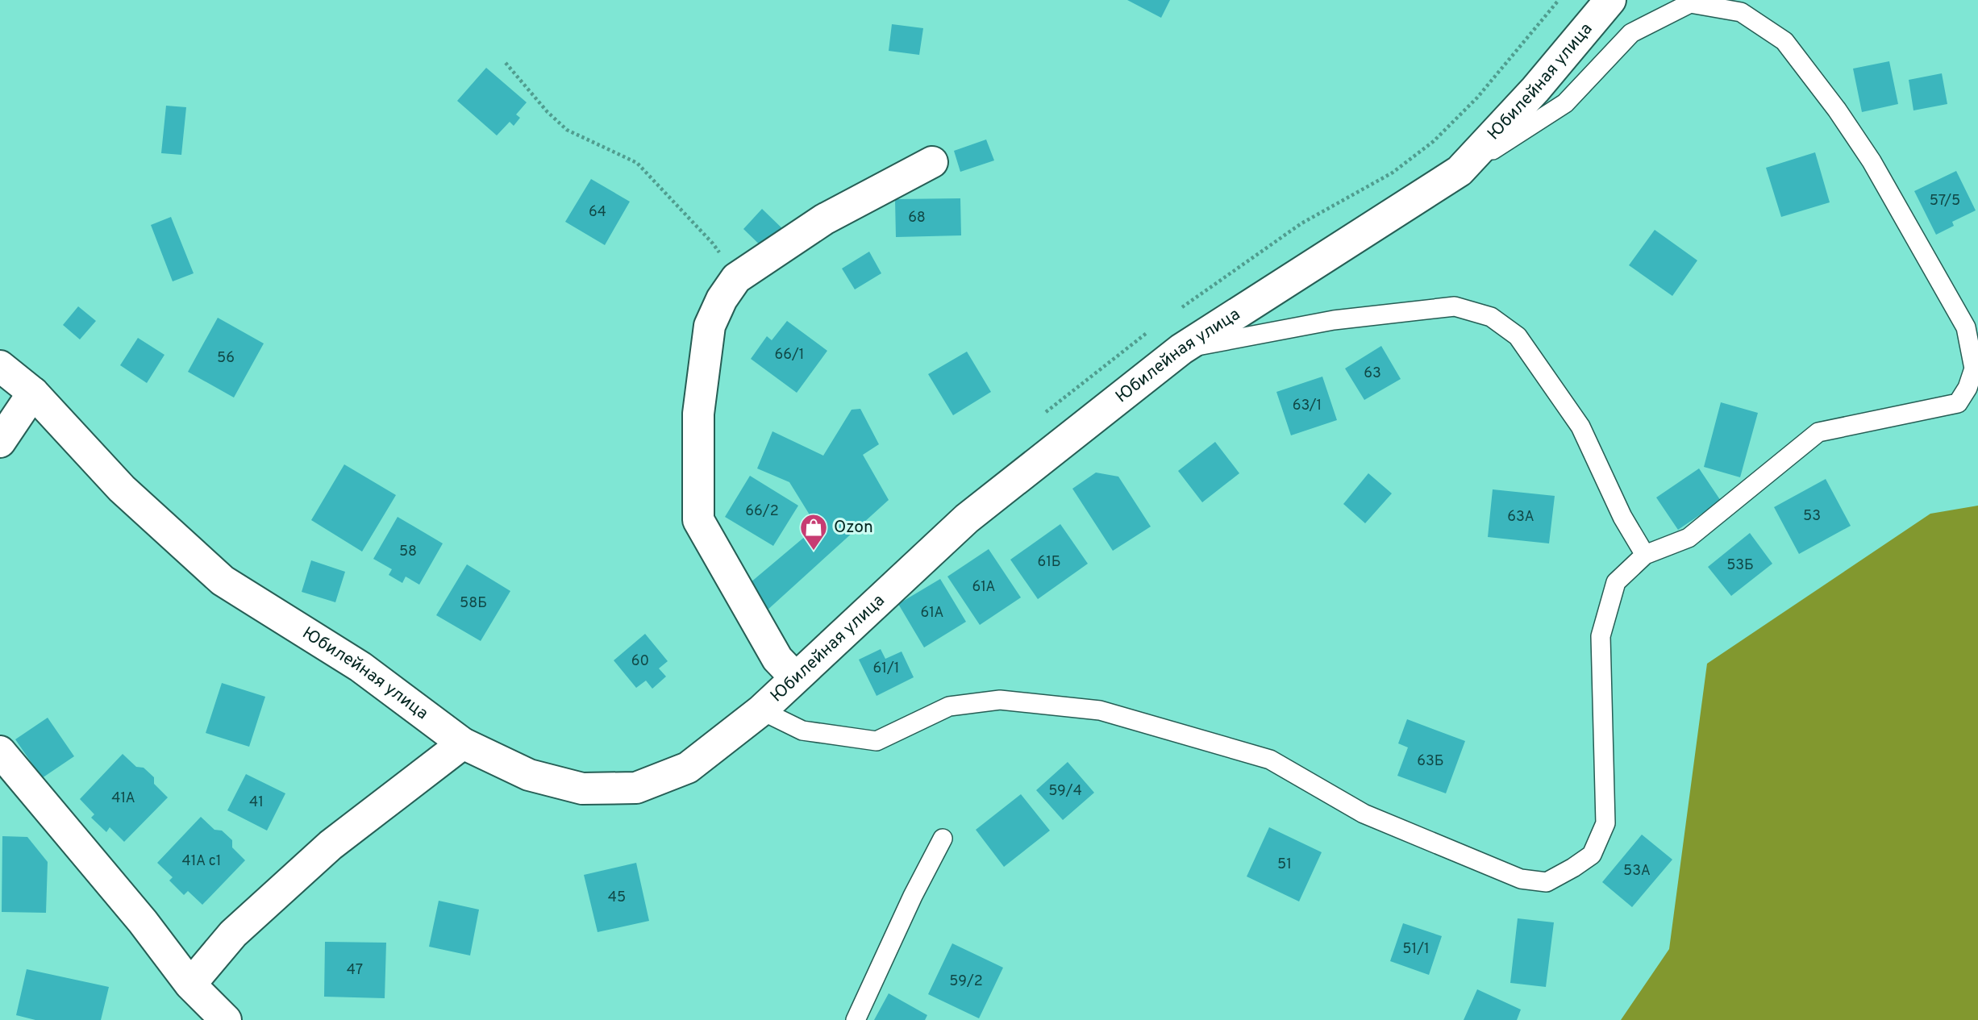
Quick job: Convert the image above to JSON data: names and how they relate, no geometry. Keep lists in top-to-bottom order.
{
  "streets": {
    "street": ["Юбилейная улица"]
  },
  "places": {
    "shop": ["Ozon"]
  },
  "house_numbers": [
    "57/5",
    "64",
    "68",
    "66/1",
    "56",
    "63",
    "63/1",
    "66/2",
    "53",
    "63А",
    "58",
    "61Б",
    "53Б",
    "61А",
    "58Б",
    "61А",
    "60",
    "61/1",
    "63Б",
    "59/4",
    "41А",
    "41",
    "41А с1",
    "51",
    "53А",
    "45",
    "51/1",
    "47",
    "59/2"
  ]
}
